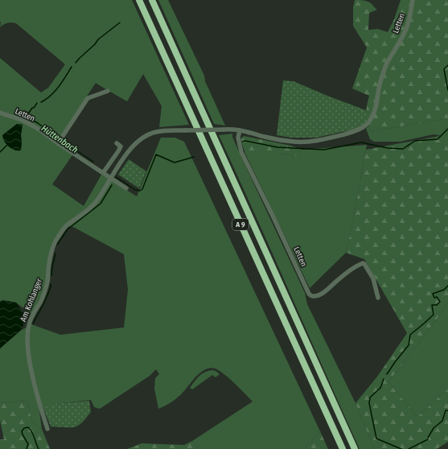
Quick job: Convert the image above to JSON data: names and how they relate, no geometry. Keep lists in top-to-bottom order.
{
  "streets": {
    "highway": ["A 9"],
    "street": ["Letten", "Am Kohlanger"]
  },
  "crossings": [
    ["Letten", "Am Kohlanger"]
  ],
  "water": ["Hüttenbach"]
}
